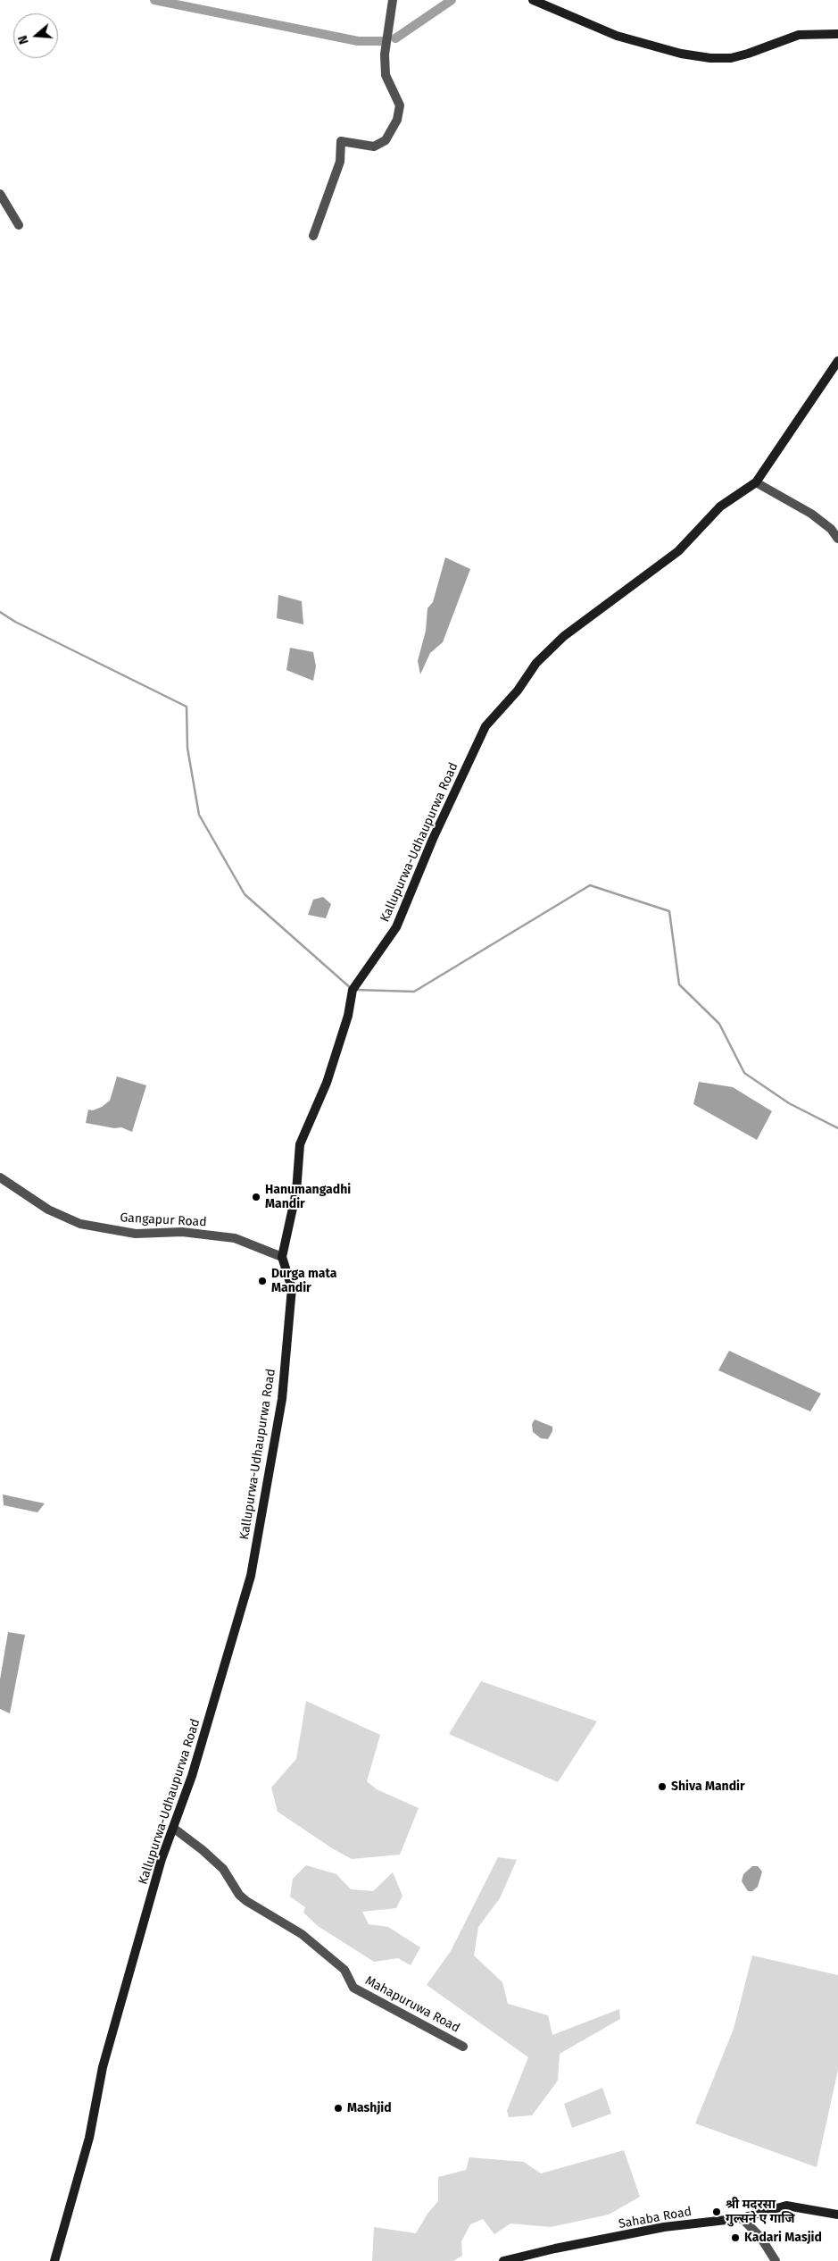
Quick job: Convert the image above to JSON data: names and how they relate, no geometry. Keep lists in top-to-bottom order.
{
  "streets": {
    "street": [
      "Kallupurwa-Udhaupurwa Road",
      "Gangapur Road",
      "Mahapuruwa Road",
      "Sahaba Road"
    ]
  },
  "crossings": [
    ["Kallupurwa-Udhaupurwa Road", "Gangapur Road"],
    ["Kallupurwa-Udhaupurwa Road", "Mahapuruwa Road"]
  ],
  "places": [
    "Hanumangadhi Mandir",
    "Durga mata Mandir",
    "Shiva Mandir",
    "Mashjid",
    "श्री मदरसा गुल्सने ए गाजि",
    "Kadari Masjid"
  ],
  "north": "left"
}
